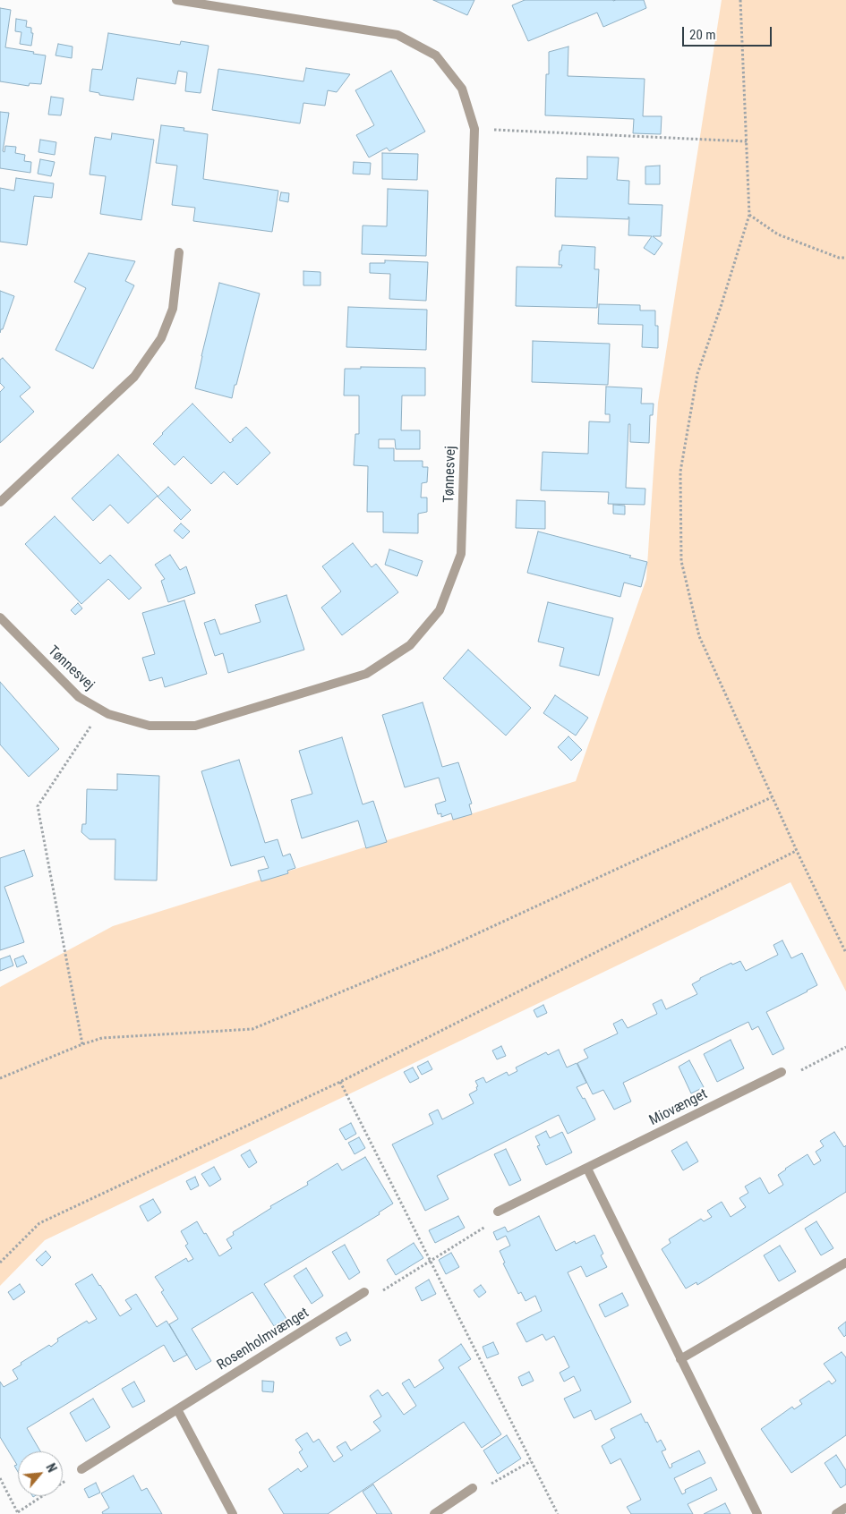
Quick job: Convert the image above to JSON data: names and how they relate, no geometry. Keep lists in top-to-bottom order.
{
  "streets": {
    "street": ["Tønnesvej", "Miovænget", "Rosenholmvænget"]
  },
  "scale_bar": "20 m",
  "north": "top right"
}
